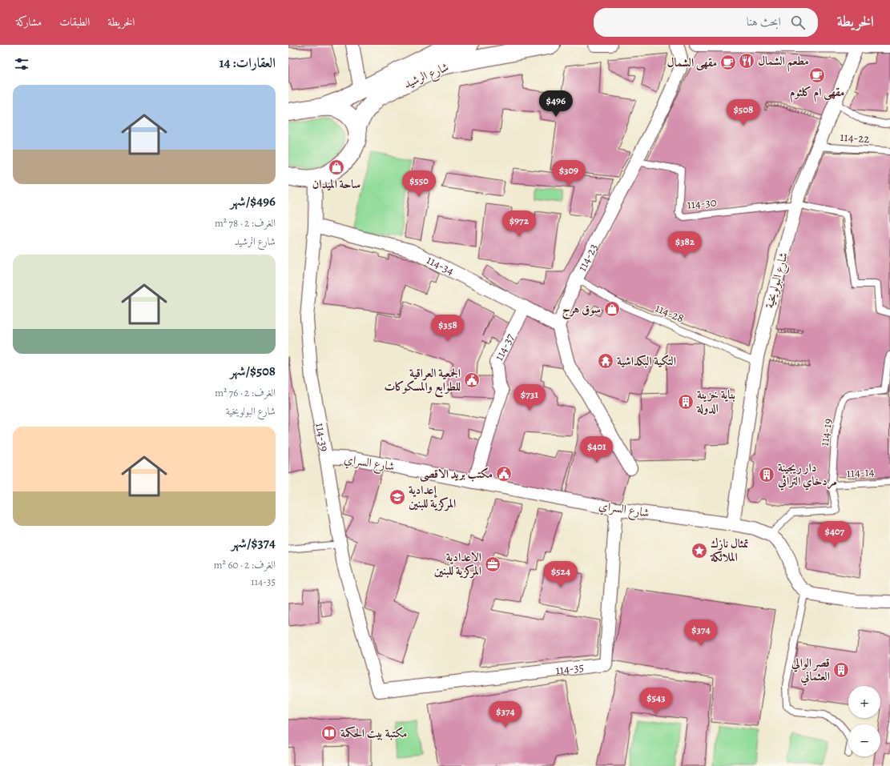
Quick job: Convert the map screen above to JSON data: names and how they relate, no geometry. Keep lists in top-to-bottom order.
{
  "streets": {
    "main road": ["شارع الرشيد"],
    "street": [
      "114-23",
      "114-34",
      "شارع البولويخية",
      "114-37",
      "114-39",
      "شارع السراي",
      "114-35"
    ],
    "lane": [
      "114-22",
      "114-30",
      "114-28",
      "114-19",
      "114-14"
    ]
  },
  "crossings": [
    ["114-22", "شارع البولويخية"],
    ["114-30", "114-23"],
    ["114-30", "شارع البولويخية"],
    ["114-23", "114-34"],
    ["114-23", "114-28"],
    ["114-34", "114-37"],
    ["114-34", "114-39"],
    ["شارع البولويخية", "114-28"],
    ["شارع البولويخية", "شارع السراي"],
    ["114-37", "شارع السراي"],
    ["114-19", "شارع السراي"],
    ["114-19", "114-14"],
    ["114-39", "شارع السراي"],
    ["114-39", "114-35"],
    ["شارع السراي", "114-35"]
  ],
  "places": {
    "restaurant": ["مطعم الشمال"],
    "cafe": ["مقهی الشمال", "مقهى ام كلثوم"],
    "shop": ["ساحة الميدان", "سوق هرج"],
    "temple": ["التكية البكداشية"],
    "public building": ["الجمعية العراقية للطوابع والمسكوكات", "مكتب بريد الاقصى"],
    "building": ["بناية خزينة الدولة", "دار ريجينة مردخاي التراثي", "قصر الوالي العثماني"],
    "school or university": ["إعدادية المركزية للبنين"],
    "place": ["تمثال نازك الملائكة"],
    "office": ["الاعدادية المركزية للبنين"],
    "library": ["مكتبة بيت الحكمة"]
  },
  "page": {
    "header": "الخريطة",
    "search": "ابحث هنا",
    "nav": ["الخريطة", "الطبقات", "مشاركة"],
    "heading": "العقارات: 14",
    "list": [
      {
        "name": "$496/شهر",
        "note": "الغرف: 2 · 78 m² · شارع الرشيد"
      },
      {
        "name": "$508/شهر",
        "note": "الغرف: 2 · 76 m² · شارع البولويخية"
      },
      {
        "name": "$374/شهر",
        "note": "الغرف: 2 · 60 m² · 114-35"
      }
    ],
    "price": [
      "$496",
      "$508",
      "$309",
      "$550",
      "$972",
      "$382",
      "$358",
      "$731",
      "$401",
      "$407",
      "$524",
      "$374",
      "$543",
      "$374"
    ],
    "map_buttons": ["+", "−"]
  }
}
